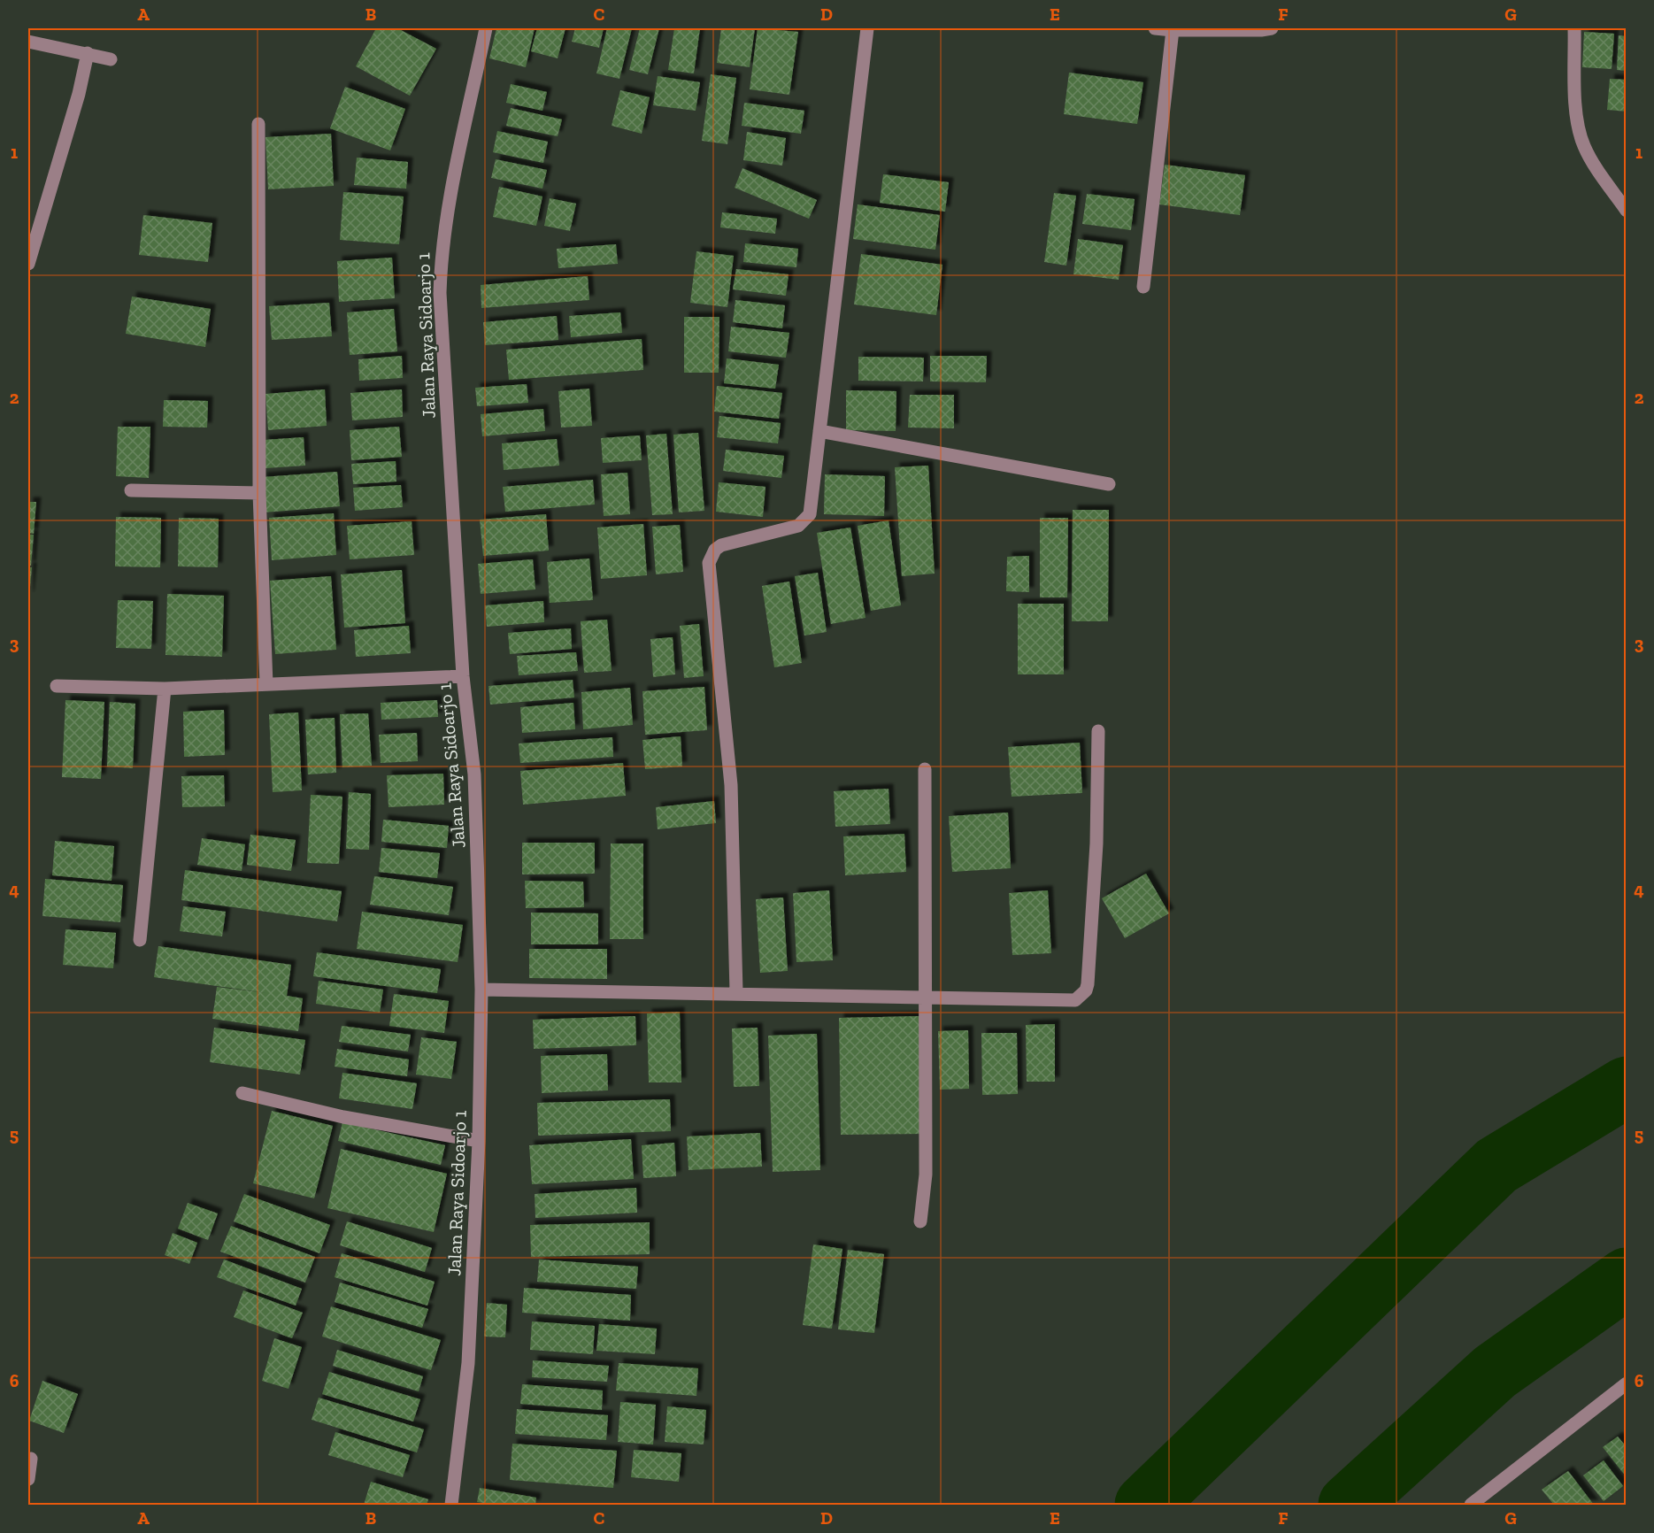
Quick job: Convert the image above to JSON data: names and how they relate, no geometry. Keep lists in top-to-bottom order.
{
  "streets": {
    "street": ["Jalan Raya Sidoarjo 1"]
  },
  "grid": {
    "columns": [
      "A",
      "B",
      "C",
      "D",
      "E",
      "F",
      "G"
    ],
    "rows": [
      "1",
      "2",
      "3",
      "4",
      "5",
      "6"
    ]
  }
}
